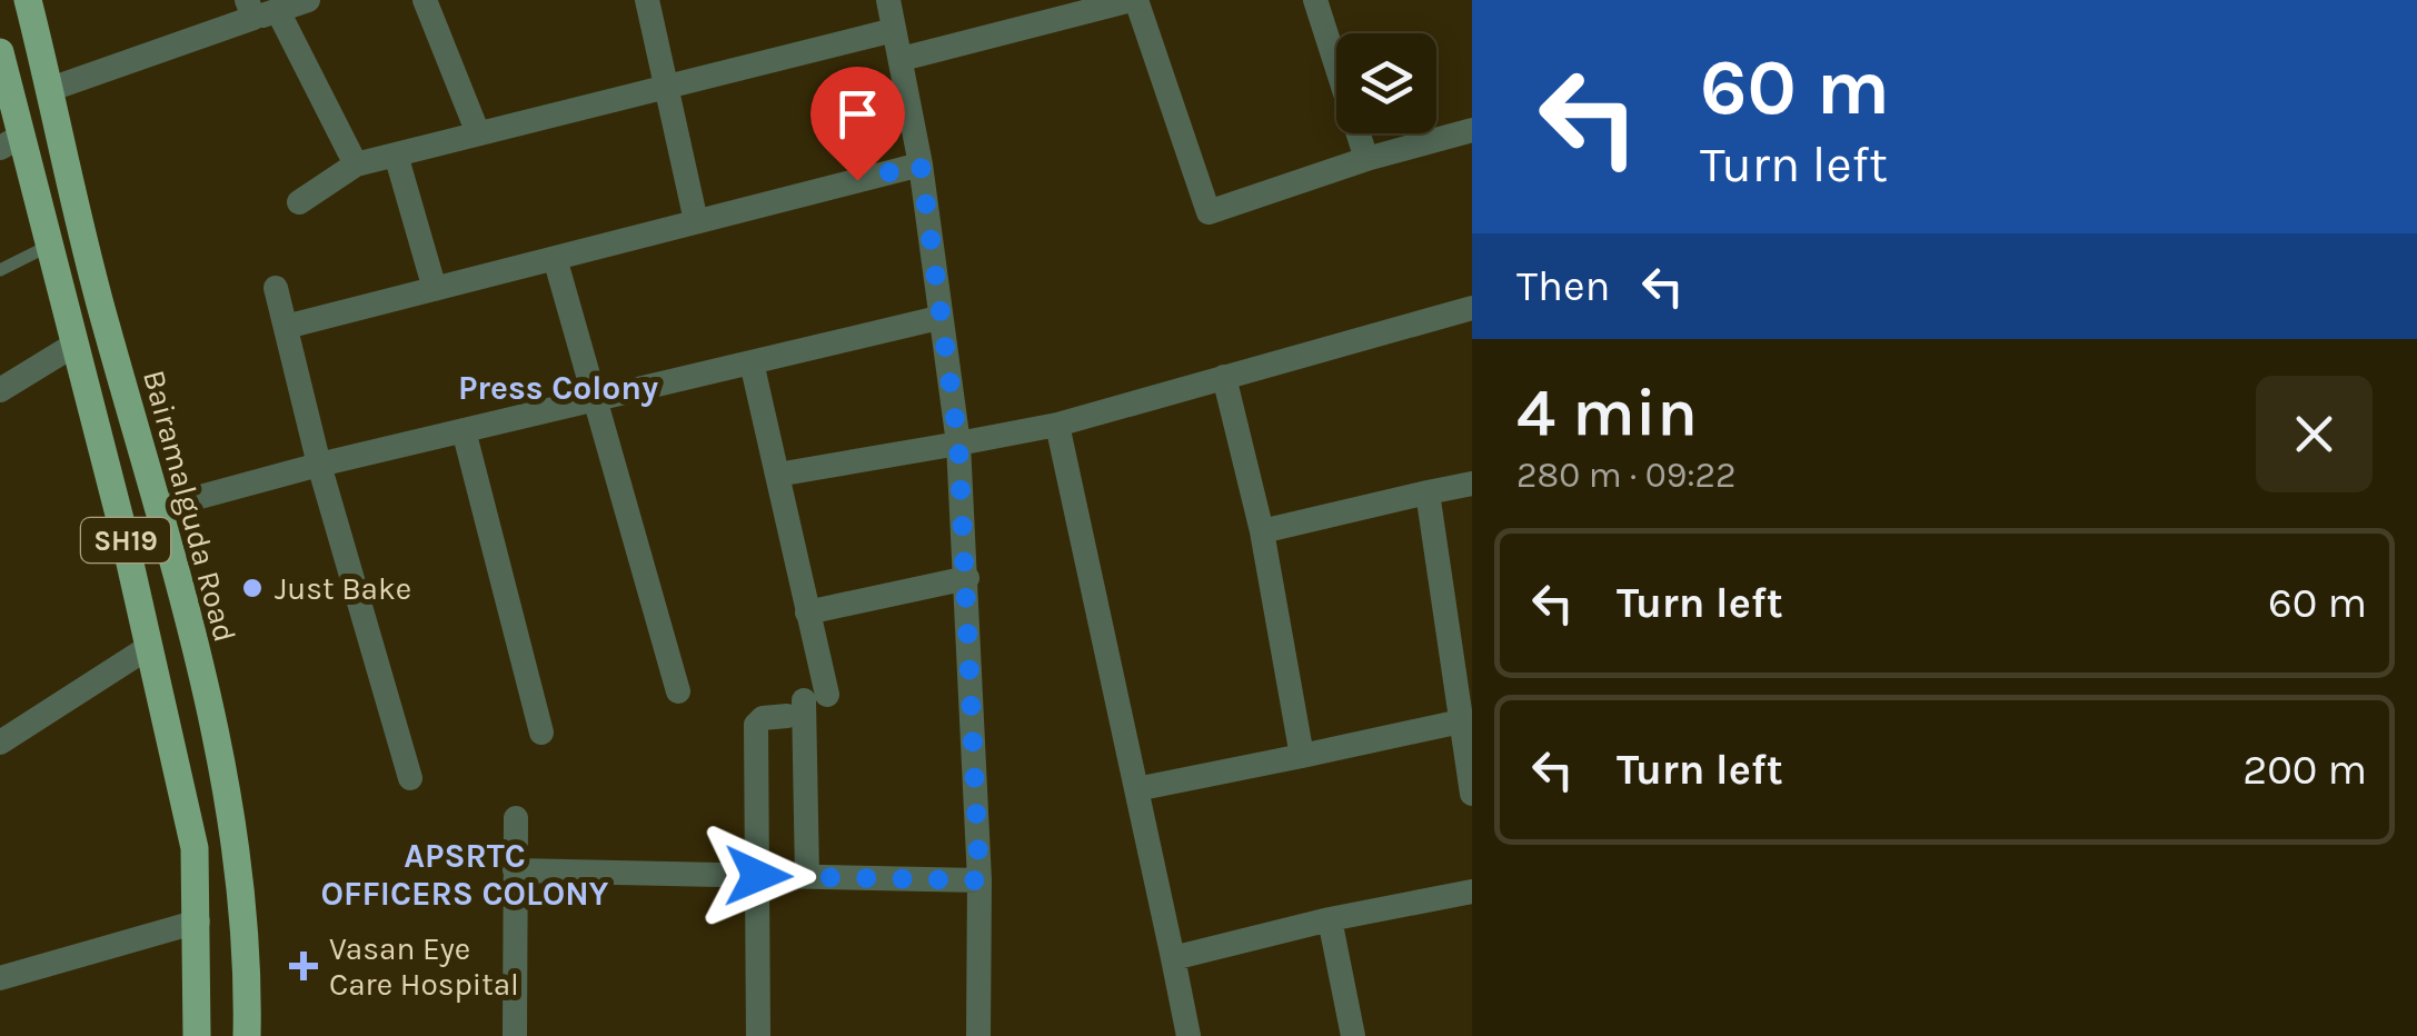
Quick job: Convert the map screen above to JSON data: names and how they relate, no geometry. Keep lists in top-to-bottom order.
{
  "streets": {
    "main road": ["Bairamalguda Road", "SH19"]
  },
  "districts": ["Press Colony", "APSRTC OFFICERS COLONY"],
  "places": {
    "other": ["Just Bake"],
    "health": ["Vasan Eye Care Hospital"]
  },
  "page": {
    "turn": ["60 m", "Turn left"],
    "then": "Then",
    "heading": ["4 min", "280 m · 09:22"],
    "list": [
      {
        "name": "Turn left",
        "value": "60 m"
      },
      {
        "name": "Turn left",
        "value": "200 m"
      }
    ]
  }
}
